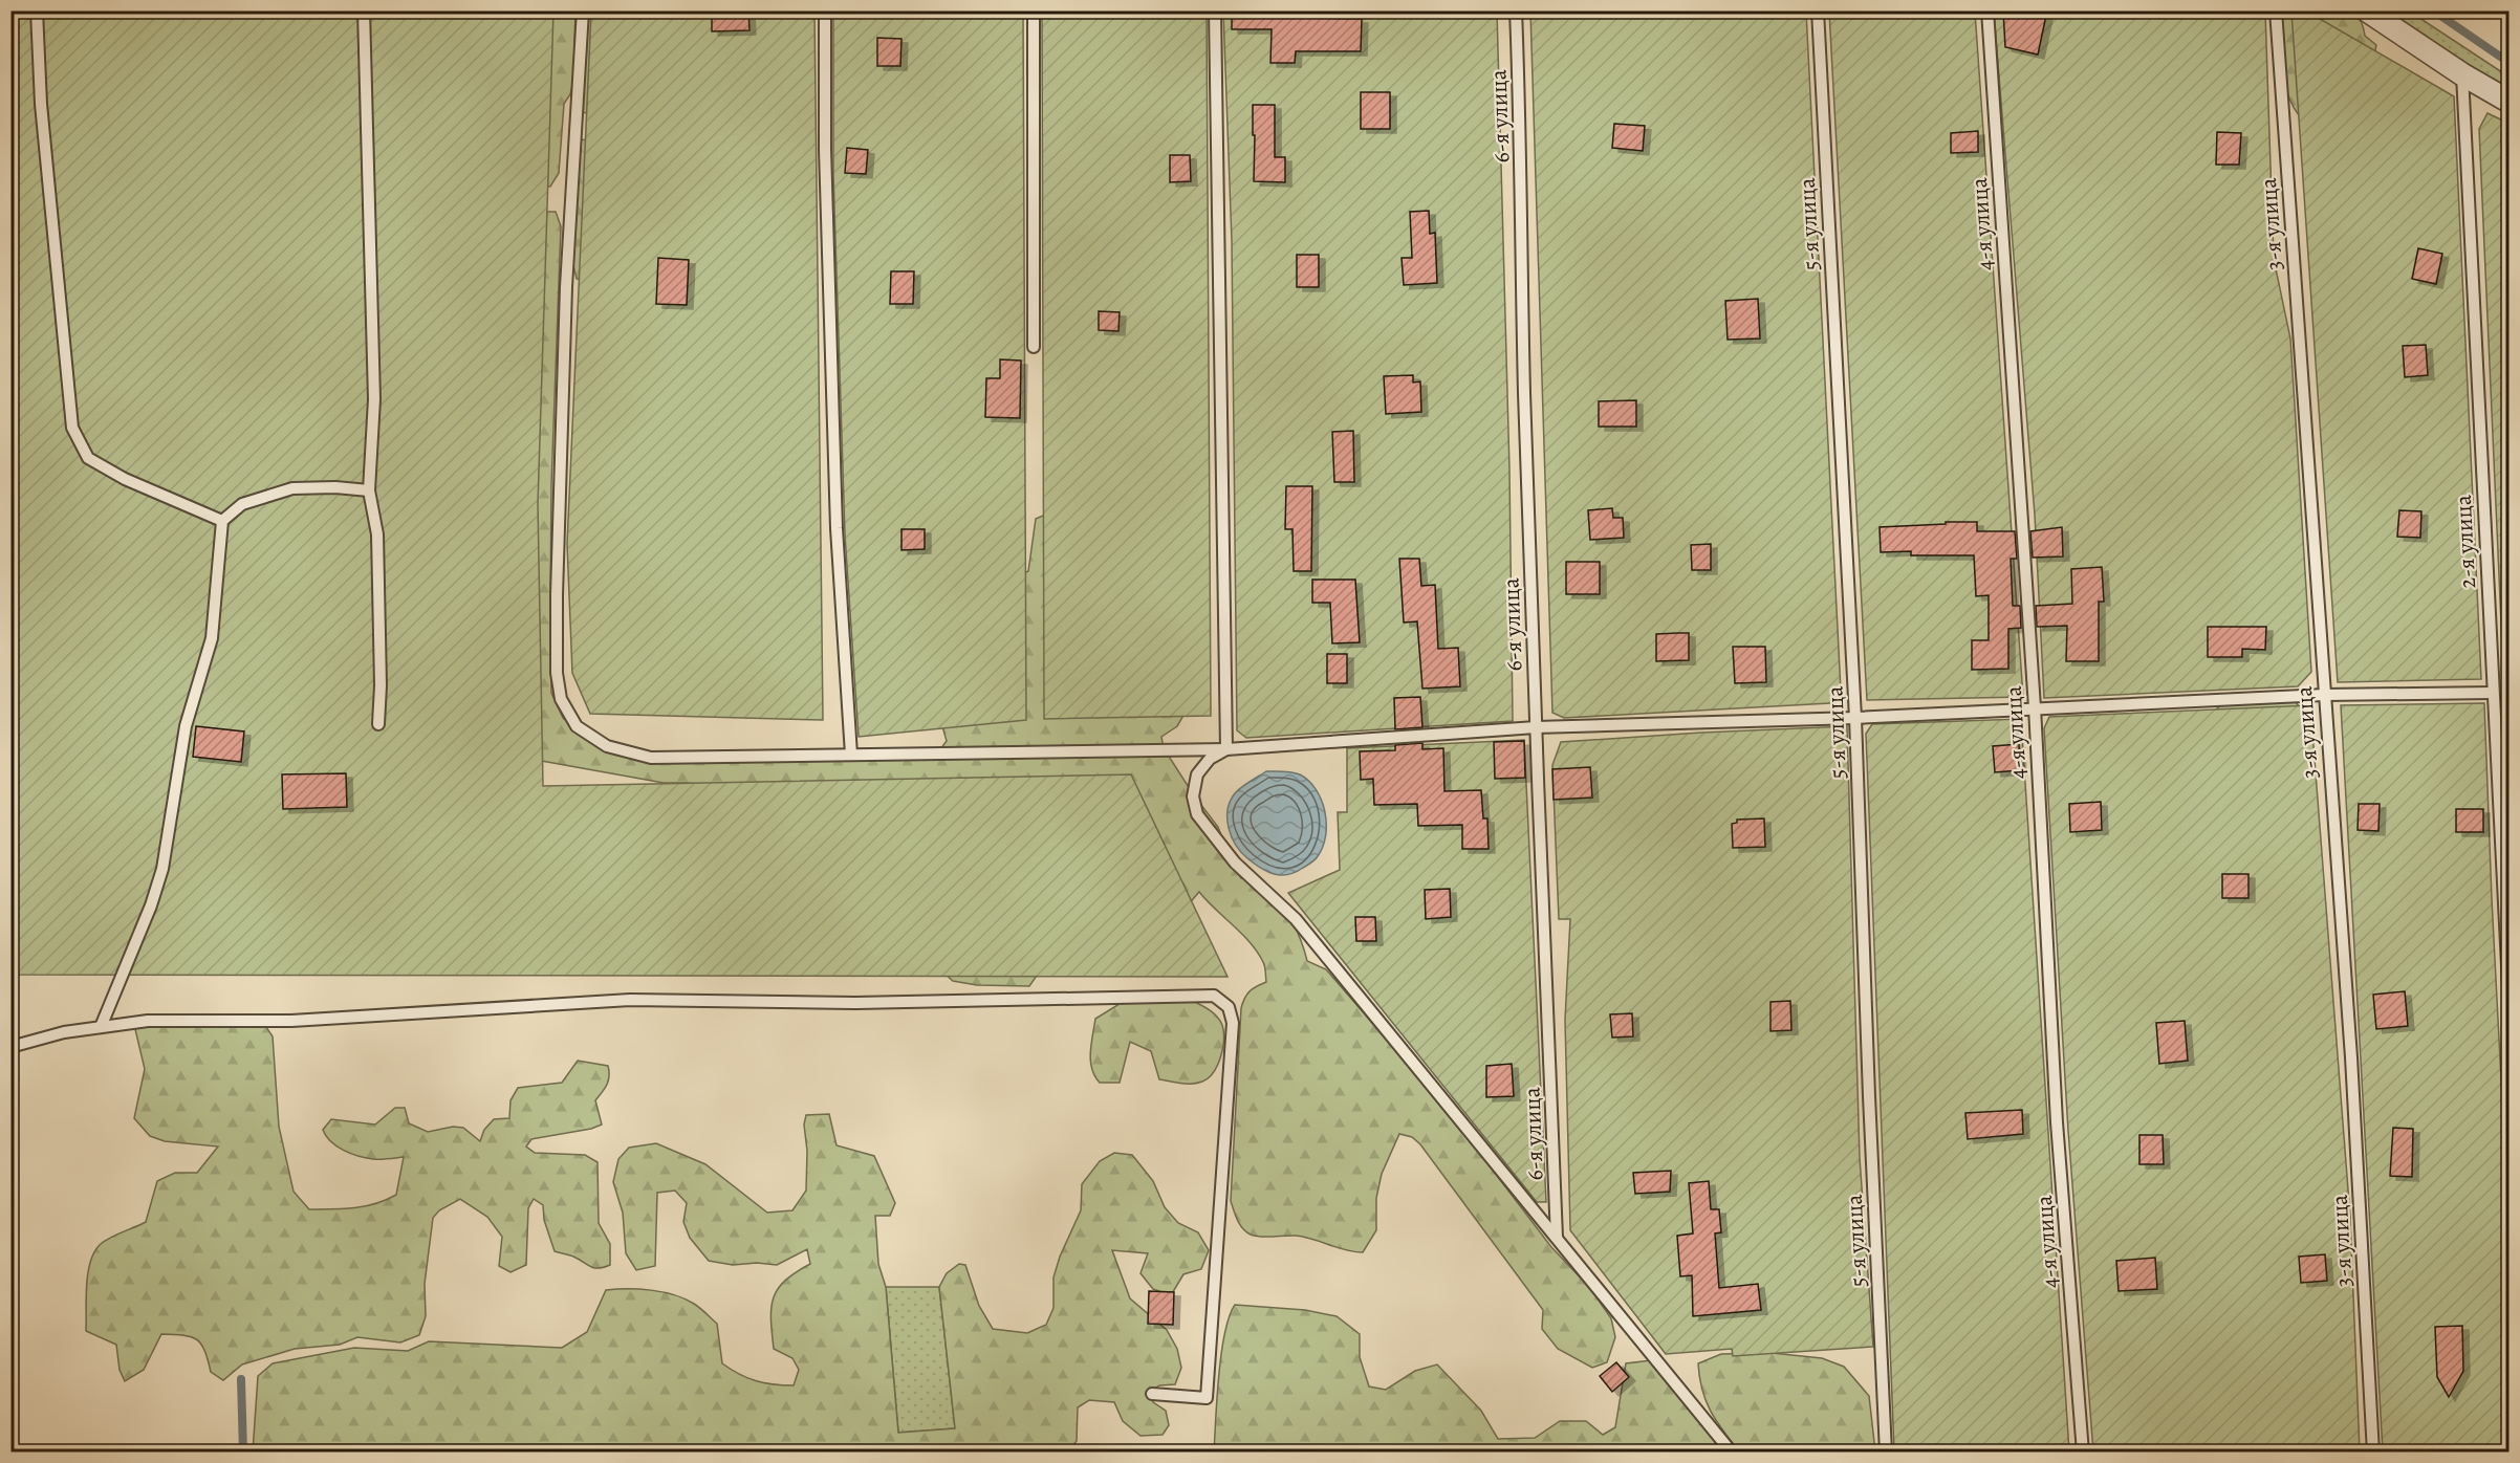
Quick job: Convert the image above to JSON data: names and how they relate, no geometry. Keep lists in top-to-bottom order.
{
  "streets": {
    "lane": [
      "6-я улица",
      "5-я улица",
      "4-я улица",
      "3-я улица",
      "2-я улица"
    ]
  }
}
